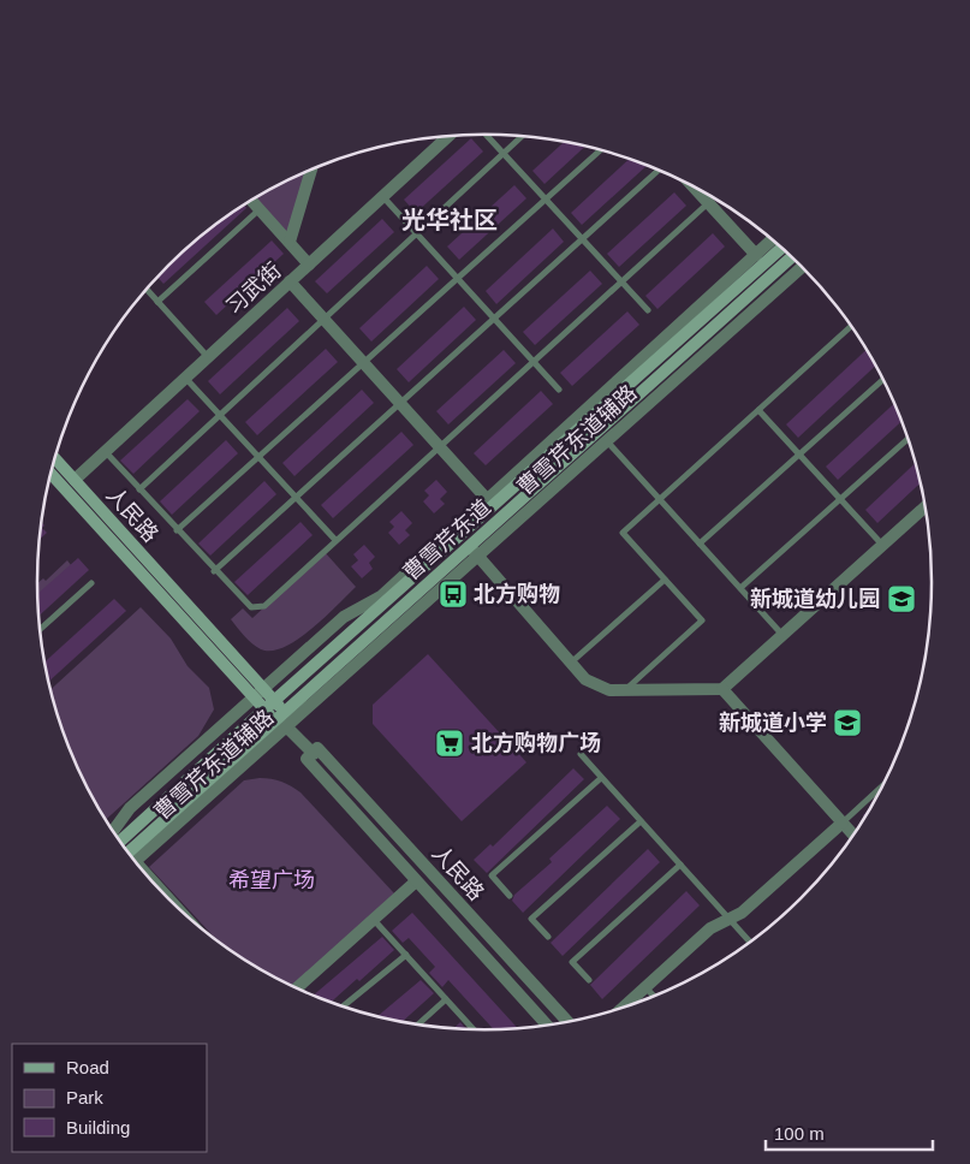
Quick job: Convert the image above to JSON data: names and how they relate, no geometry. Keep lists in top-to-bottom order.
{
  "streets": {
    "main road": ["人民路", "曹雪芹东道"],
    "street": ["习武街", "曹雪芹东道辅路"]
  },
  "crossings": [
    ["习武街", "人民路"],
    ["曹雪芹东道辅路", "人民路"],
    ["曹雪芹东道辅路", "曹雪芹东道"],
    ["人民路", "曹雪芹东道"]
  ],
  "districts": ["光华社区"],
  "parks": ["希望广场"],
  "places": {
    "bus stop": ["北方购物"],
    "school or university": ["新城道幼儿园", "新城道小学"],
    "supermarket": ["北方购物广场"]
  },
  "legend": ["Road", "Park", "Building"],
  "scale_bar": "100 m"
}
